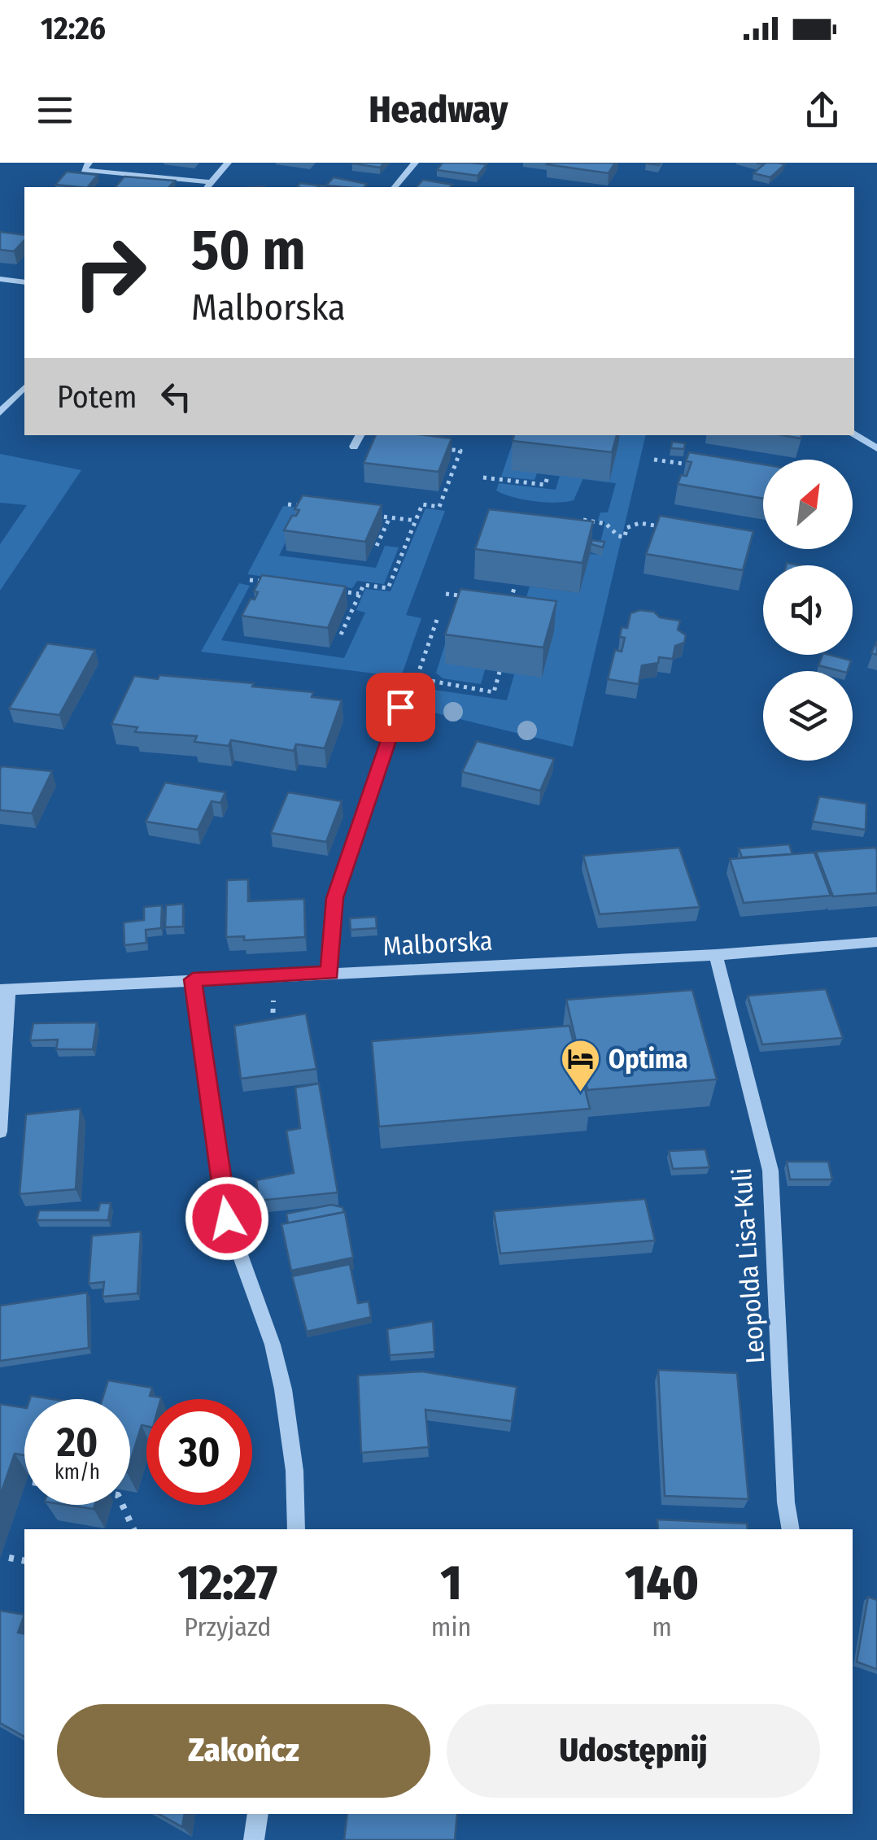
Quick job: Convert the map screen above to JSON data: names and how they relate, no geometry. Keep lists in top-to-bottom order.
{
  "streets": {
    "street": ["Malborska", "Leopolda Lisa-Kuli"]
  },
  "crossings": [
    ["Malborska", "Leopolda Lisa-Kuli"]
  ],
  "places": {
    "hotel": ["Optima"]
  },
  "north": "top right",
  "page": {
    "status": "12:26",
    "header": "Headway",
    "turn": ["50 m", "Malborska"],
    "then": "Potem",
    "speed": "20 km/h",
    "limit": "30",
    "eta": [
      "12:27",
      "Przyjazd",
      "1",
      "min",
      "140",
      "m"
    ],
    "buttons": ["Zakończ", "Udostępnij"]
  }
}
